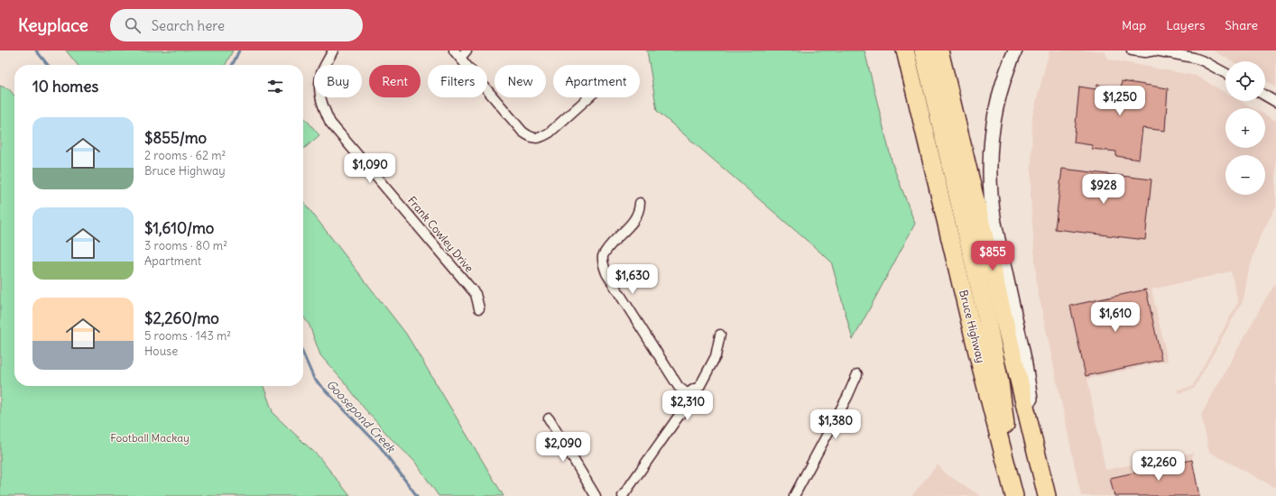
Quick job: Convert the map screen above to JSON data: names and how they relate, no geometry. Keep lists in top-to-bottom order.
{
  "streets": {
    "highway": ["Bruce Highway"],
    "street": ["Frank Cowley Drive"]
  },
  "water": ["Goosepond Creek"],
  "parks": ["Football Mackay"],
  "page": {
    "header": "Keyplace",
    "search": "Search here",
    "nav": ["Map", "Layers", "Share"],
    "map_buttons": ["+", "−"],
    "chip": [
      "Buy",
      "Rent",
      "Filters",
      "New",
      "Apartment"
    ],
    "heading": "10 homes",
    "price": [
      "$1,250",
      "$1,090",
      "$928",
      "$855",
      "$1,630",
      "$1,610",
      "$2,310",
      "$1,380",
      "$2,090",
      "$2,260"
    ],
    "list": [
      {
        "name": "$855/mo",
        "note": "2 rooms · 62 m² · Bruce Highway"
      },
      {
        "name": "$1,610/mo",
        "note": "3 rooms · 80 m² · Apartment"
      },
      {
        "name": "$2,260/mo",
        "note": "5 rooms · 143 m² · House"
      }
    ]
  }
}
